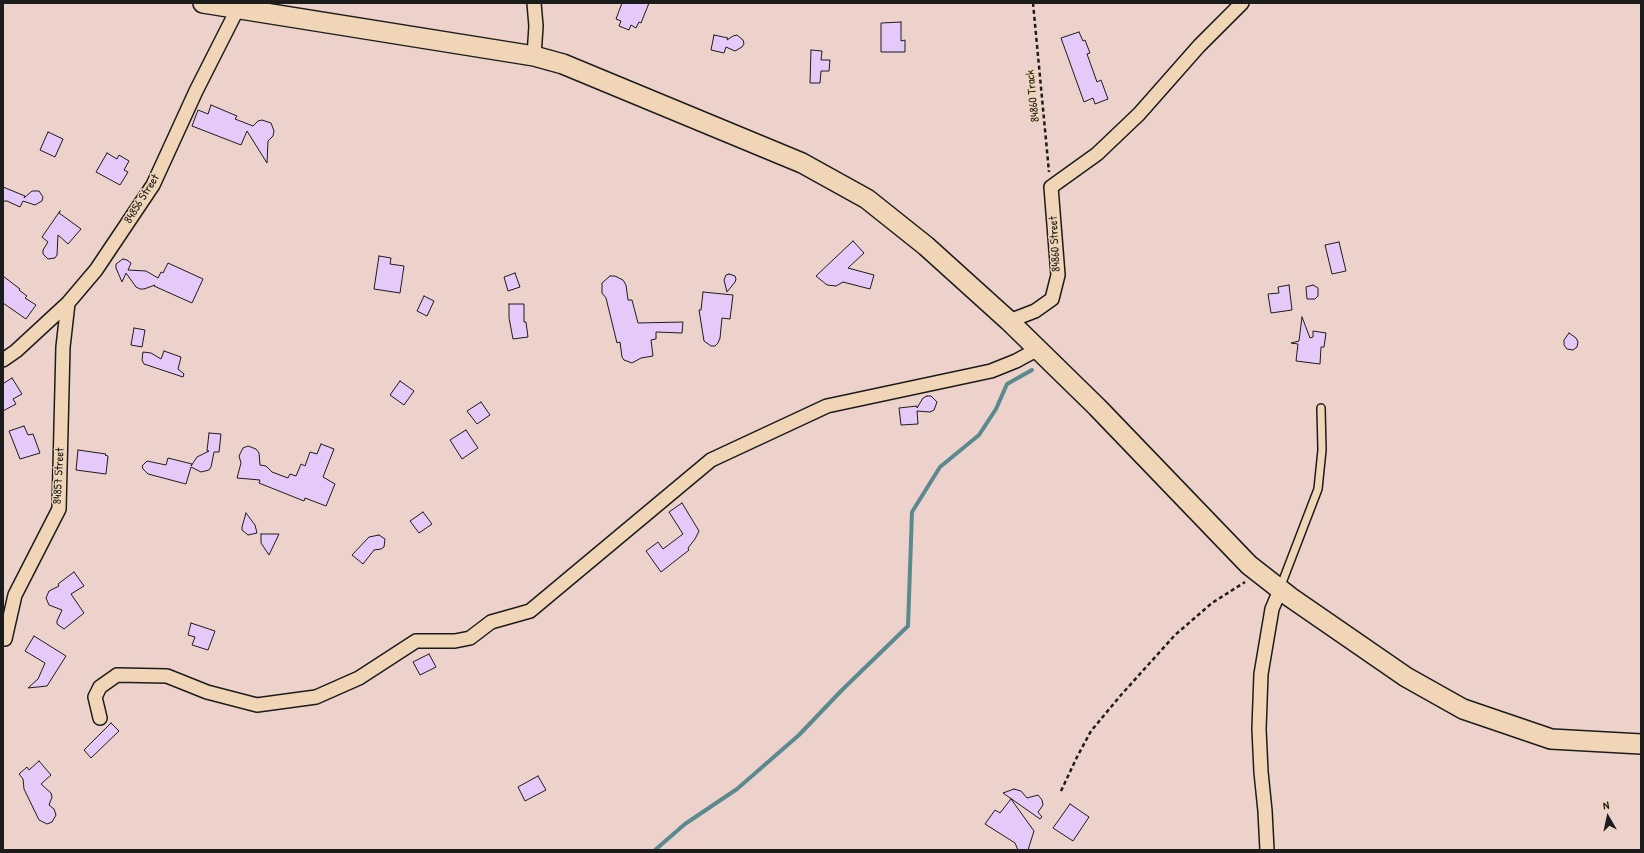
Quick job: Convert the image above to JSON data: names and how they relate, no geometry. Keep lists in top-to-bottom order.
{
  "streets": {
    "street": ["84856 Street", "84860 Street", "84857 Street"],
    "path": ["84860 Track"]
  },
  "crossings": [
    ["84860 Track", "84860 Street"],
    ["84856 Street", "84857 Street"]
  ],
  "north": "top"
}
